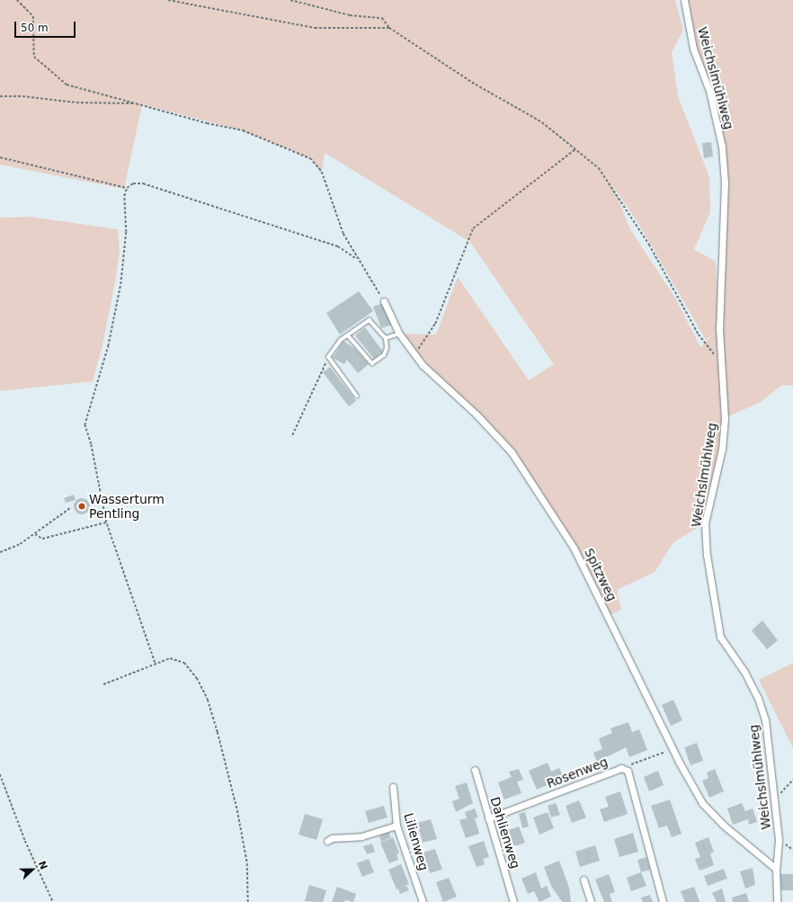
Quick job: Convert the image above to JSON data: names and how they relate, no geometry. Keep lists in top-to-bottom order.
{
  "streets": {
    "street": [
      "Weichslmühlweg",
      "Spitzweg",
      "Rosenweg",
      "Dahlienweg",
      "Lilienweg"
    ]
  },
  "crossings": [
    ["Weichslmühlweg", "Spitzweg"],
    ["Rosenweg", "Dahlienweg"]
  ],
  "places": ["Wasserturm Pentling"],
  "scale_bar": "50 m",
  "north": "right"
}
